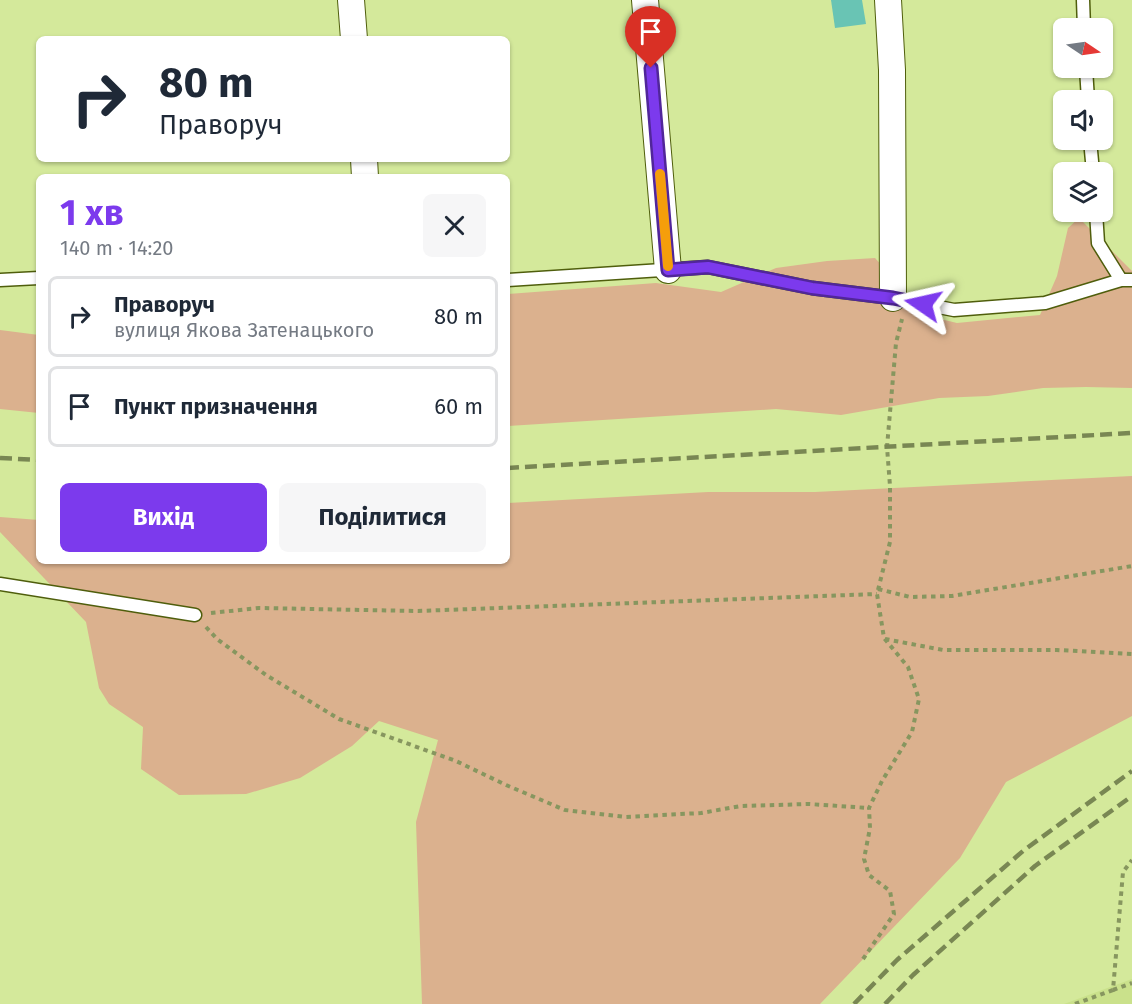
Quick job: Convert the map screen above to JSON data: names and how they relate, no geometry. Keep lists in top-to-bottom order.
{
  "north": "right",
  "page": {
    "turn": ["80 m", "Праворуч"],
    "heading": ["1 хв", "140 m · 14:20"],
    "list": [
      {
        "name": "Праворуч",
        "note": "вулиця Якова Затенацького",
        "value": "80 m"
      },
      {
        "name": "Пункт призначення",
        "value": "60 m"
      }
    ],
    "buttons": ["Вихід", "Поділитися"]
  }
}
